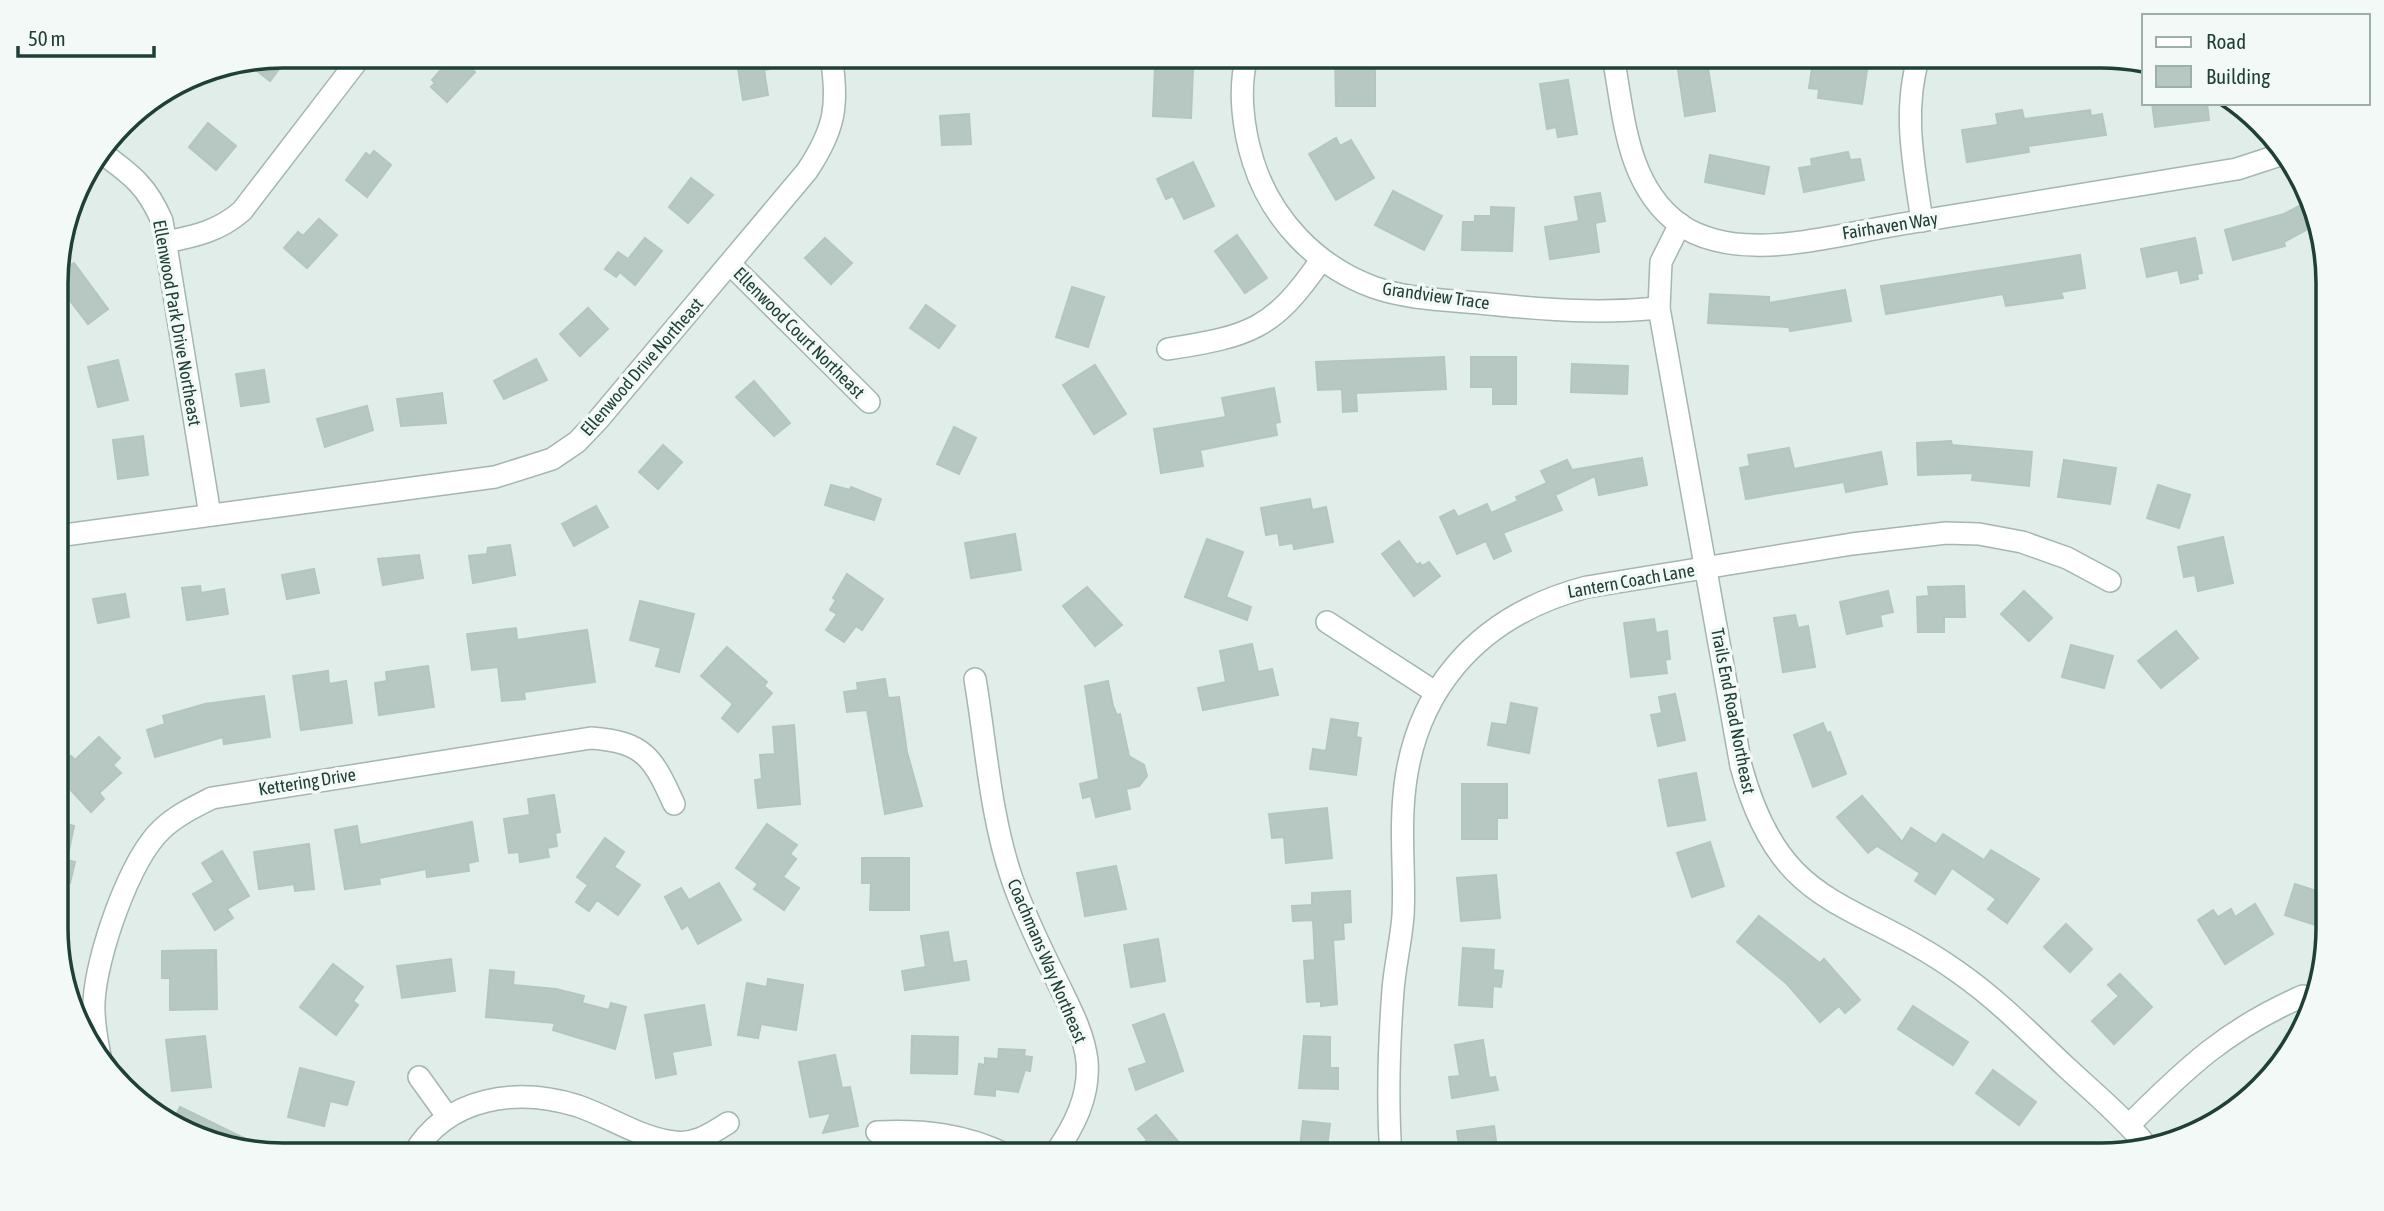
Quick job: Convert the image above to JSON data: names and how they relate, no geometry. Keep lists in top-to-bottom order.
{
  "streets": {
    "street": [
      "Fairhaven Way",
      "Grandview Trace",
      "Ellenwood Park Drive Northeast",
      "Ellenwood Court Northeast",
      "Ellenwood Drive Northeast",
      "Lantern Coach Lane",
      "Trails End Road Northeast",
      "Kettering Drive",
      "Coachmans Way Northeast"
    ]
  },
  "crossings": [
    ["Fairhaven Way", "Trails End Road Northeast"],
    ["Grandview Trace", "Trails End Road Northeast"],
    ["Ellenwood Park Drive Northeast", "Ellenwood Drive Northeast"],
    ["Ellenwood Court Northeast", "Ellenwood Drive Northeast"],
    ["Lantern Coach Lane", "Trails End Road Northeast"]
  ],
  "legend": ["Road", "Building"],
  "scale_bar": "50 m"
}
